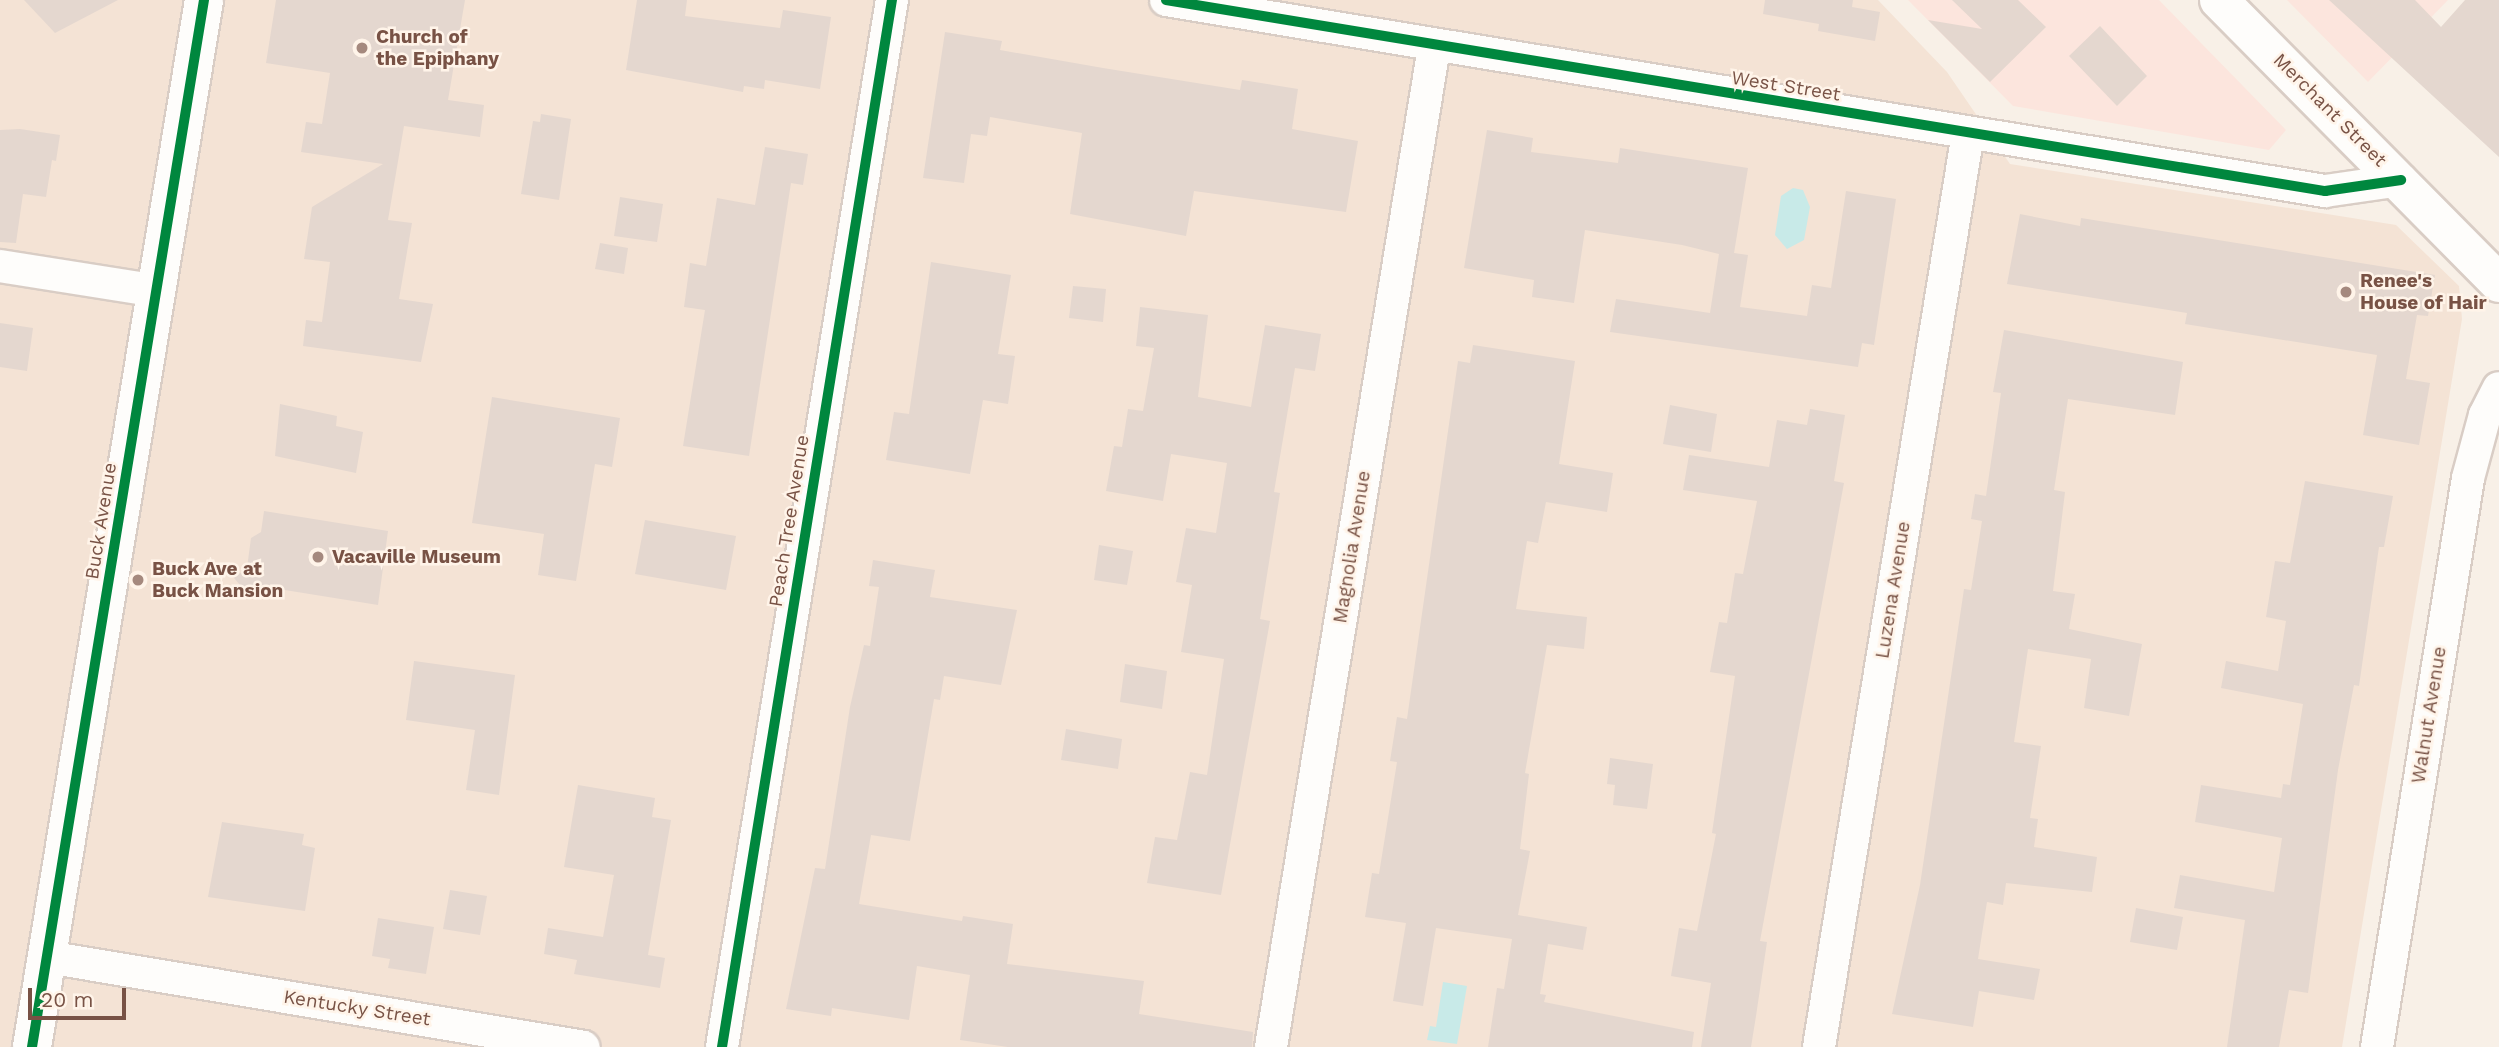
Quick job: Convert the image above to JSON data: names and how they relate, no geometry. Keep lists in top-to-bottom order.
{
  "streets": {
    "street": [
      "West Street",
      "Merchant Street",
      "Buck Avenue",
      "Peach Tree Avenue",
      "Magnolia Avenue",
      "Luzena Avenue",
      "Walnut Avenue",
      "Kentucky Street"
    ]
  },
  "crossings": [
    ["West Street", "Merchant Street"],
    ["West Street", "Magnolia Avenue"],
    ["West Street", "Luzena Avenue"],
    ["Buck Avenue", "Kentucky Street"]
  ],
  "places": [
    "Church of the Epiphany",
    "Renee's House of Hair",
    "Vacaville Museum",
    "Buck Ave at Buck Mansion"
  ],
  "scale_bar": "20 m"
}
